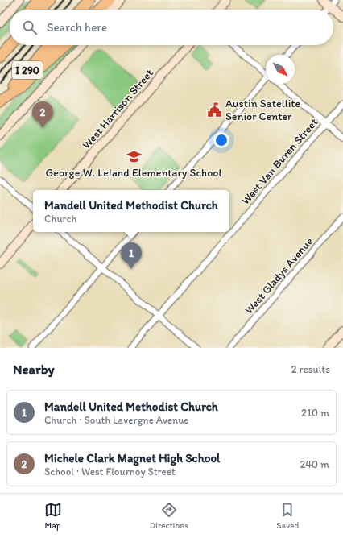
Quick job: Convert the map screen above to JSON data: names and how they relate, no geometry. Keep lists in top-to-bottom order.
{
  "streets": {
    "highway": ["I 290"],
    "street": ["West Harrison Street", "West Van Buren Street", "West Gladys Avenue"]
  },
  "places": {
    "public building": ["Austin Satellite Senior Center"],
    "school or university": ["George W. Leland Elementary School"]
  },
  "north": "bottom right",
  "page": {
    "search": "Search here",
    "pins": ["2", "1"],
    "popup": ["Mandell United Methodist Church", "Church"],
    "heading": ["Nearby", "2 results"],
    "list": [
      {
        "mark": "1",
        "name": "Mandell United Methodist Church",
        "note": "Church · South Lavergne Avenue",
        "value": "210 m"
      },
      {
        "mark": "2",
        "name": "Michele Clark Magnet High School",
        "note": "School · West Flournoy Street",
        "value": "240 m"
      }
    ],
    "nav": ["Map", "Directions", "Saved"]
  }
}
